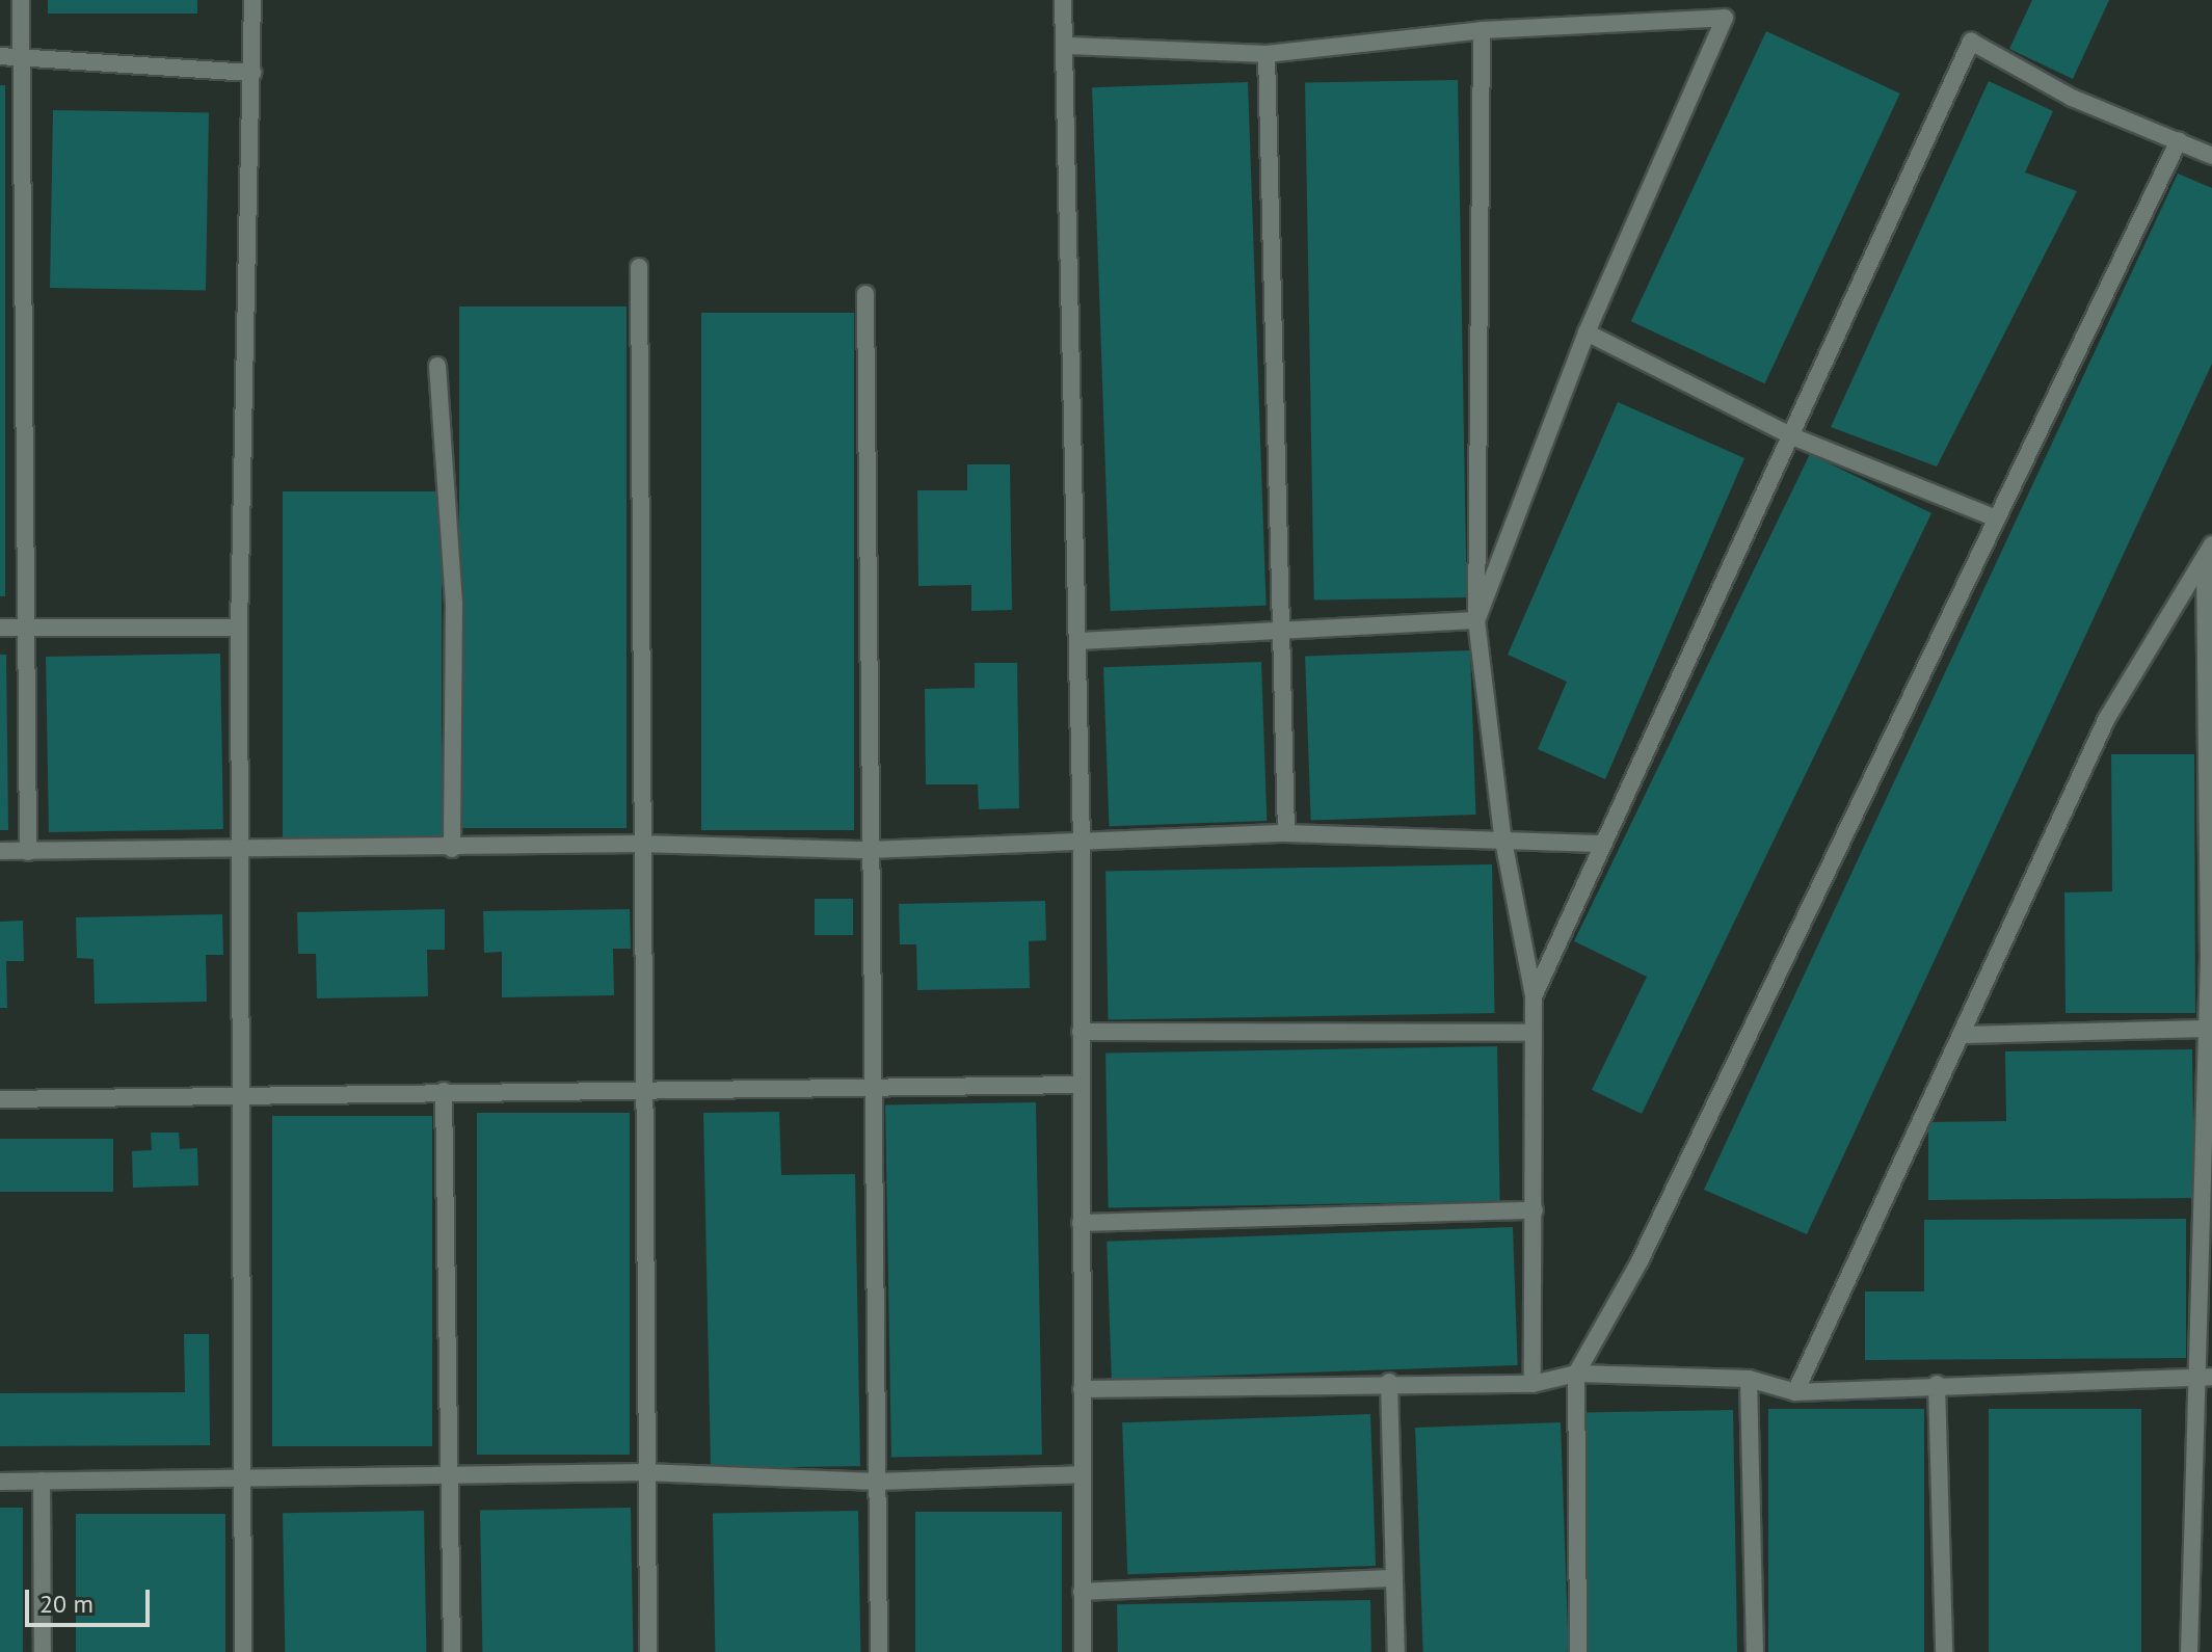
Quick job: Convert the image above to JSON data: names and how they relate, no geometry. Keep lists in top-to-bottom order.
{
  "scale_bar": "20 m"
}
